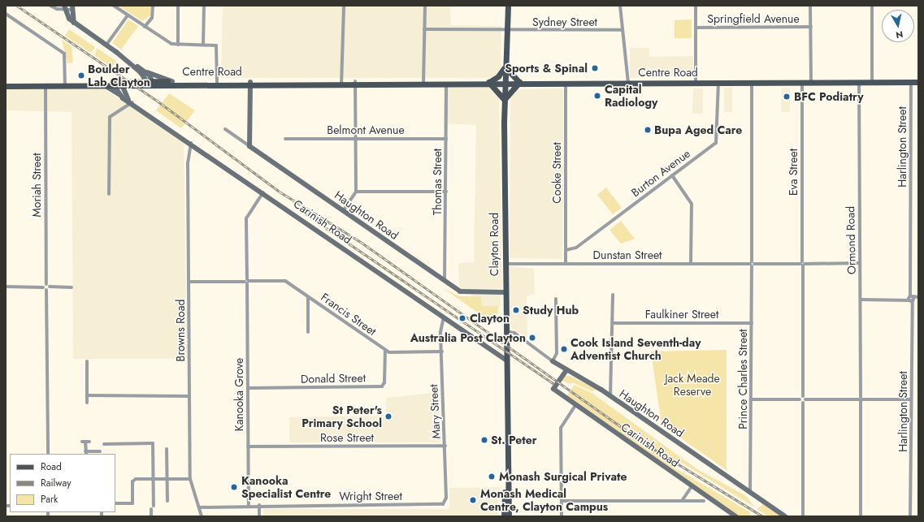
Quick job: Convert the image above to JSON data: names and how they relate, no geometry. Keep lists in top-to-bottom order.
{
  "streets": {
    "main road": ["Centre Road", "Clayton Road"],
    "street": [
      "Springfield Avenue",
      "Sydney Street",
      "Belmont Avenue",
      "Harlington Street",
      "Eva Street",
      "Cooke Street",
      "Burton Avenue",
      "Thomas Street",
      "Moriah Street",
      "Haughton Road",
      "Carinish Road",
      "Ormond Road",
      "Dunstan Street",
      "Francis Street",
      "Faulkiner Street",
      "Browns Road",
      "Donald Street",
      "Prince Charles Street",
      "Kanooka Grove",
      "Mary Street",
      "Rose Street",
      "Wright Street"
    ]
  },
  "crossings": [
    ["Sydney Street", "Clayton Road"],
    ["Centre Road", "Harlington Street"],
    ["Centre Road", "Eva Street"],
    ["Centre Road", "Cooke Street"],
    ["Centre Road", "Burton Avenue"],
    ["Centre Road", "Thomas Street"],
    ["Centre Road", "Moriah Street"],
    ["Centre Road", "Carinish Road"],
    ["Centre Road", "Ormond Road"],
    ["Centre Road", "Clayton Road"],
    ["Centre Road", "Prince Charles Street"],
    ["Belmont Avenue", "Thomas Street"],
    ["Eva Street", "Dunstan Street"],
    ["Cooke Street", "Burton Avenue"],
    ["Cooke Street", "Dunstan Street"],
    ["Thomas Street", "Haughton Road"],
    ["Haughton Road", "Carinish Road"],
    ["Haughton Road", "Clayton Road"],
    ["Haughton Road", "Prince Charles Street"],
    ["Carinish Road", "Clayton Road"],
    ["Carinish Road", "Browns Road"],
    ["Carinish Road", "Kanooka Grove"],
    ["Carinish Road", "Mary Street"],
    ["Ormond Road", "Dunstan Street"],
    ["Clayton Road", "Dunstan Street"],
    ["Dunstan Street", "Prince Charles Street"],
    ["Francis Street", "Browns Road"],
    ["Francis Street", "Donald Street"],
    ["Francis Street", "Kanooka Grove"],
    ["Faulkiner Street", "Prince Charles Street"],
    ["Browns Road", "Wright Street"],
    ["Donald Street", "Kanooka Grove"],
    ["Kanooka Grove", "Rose Street"],
    ["Kanooka Grove", "Wright Street"],
    ["Mary Street", "Rose Street"],
    ["Mary Street", "Wright Street"]
  ],
  "parks": ["Jack Meade Reserve"],
  "places": [
    "Sports & Spinal",
    "Boulder Lab Clayton",
    "Capital Radiology",
    "BFC Podiatry",
    "Bupa Aged Care",
    "Study Hub",
    "Clayton",
    "Australia Post Clayton",
    "Cook Island Seventh-day Adventist Church",
    "St Peter's Primary School",
    "St. Peter",
    "Monash Surgical Private",
    "Kanooka Specialist Centre",
    "Monash Medical Centre, Clayton Campus"
  ],
  "legend": ["Road", "Railway", "Park"],
  "north": "bottom"
}
